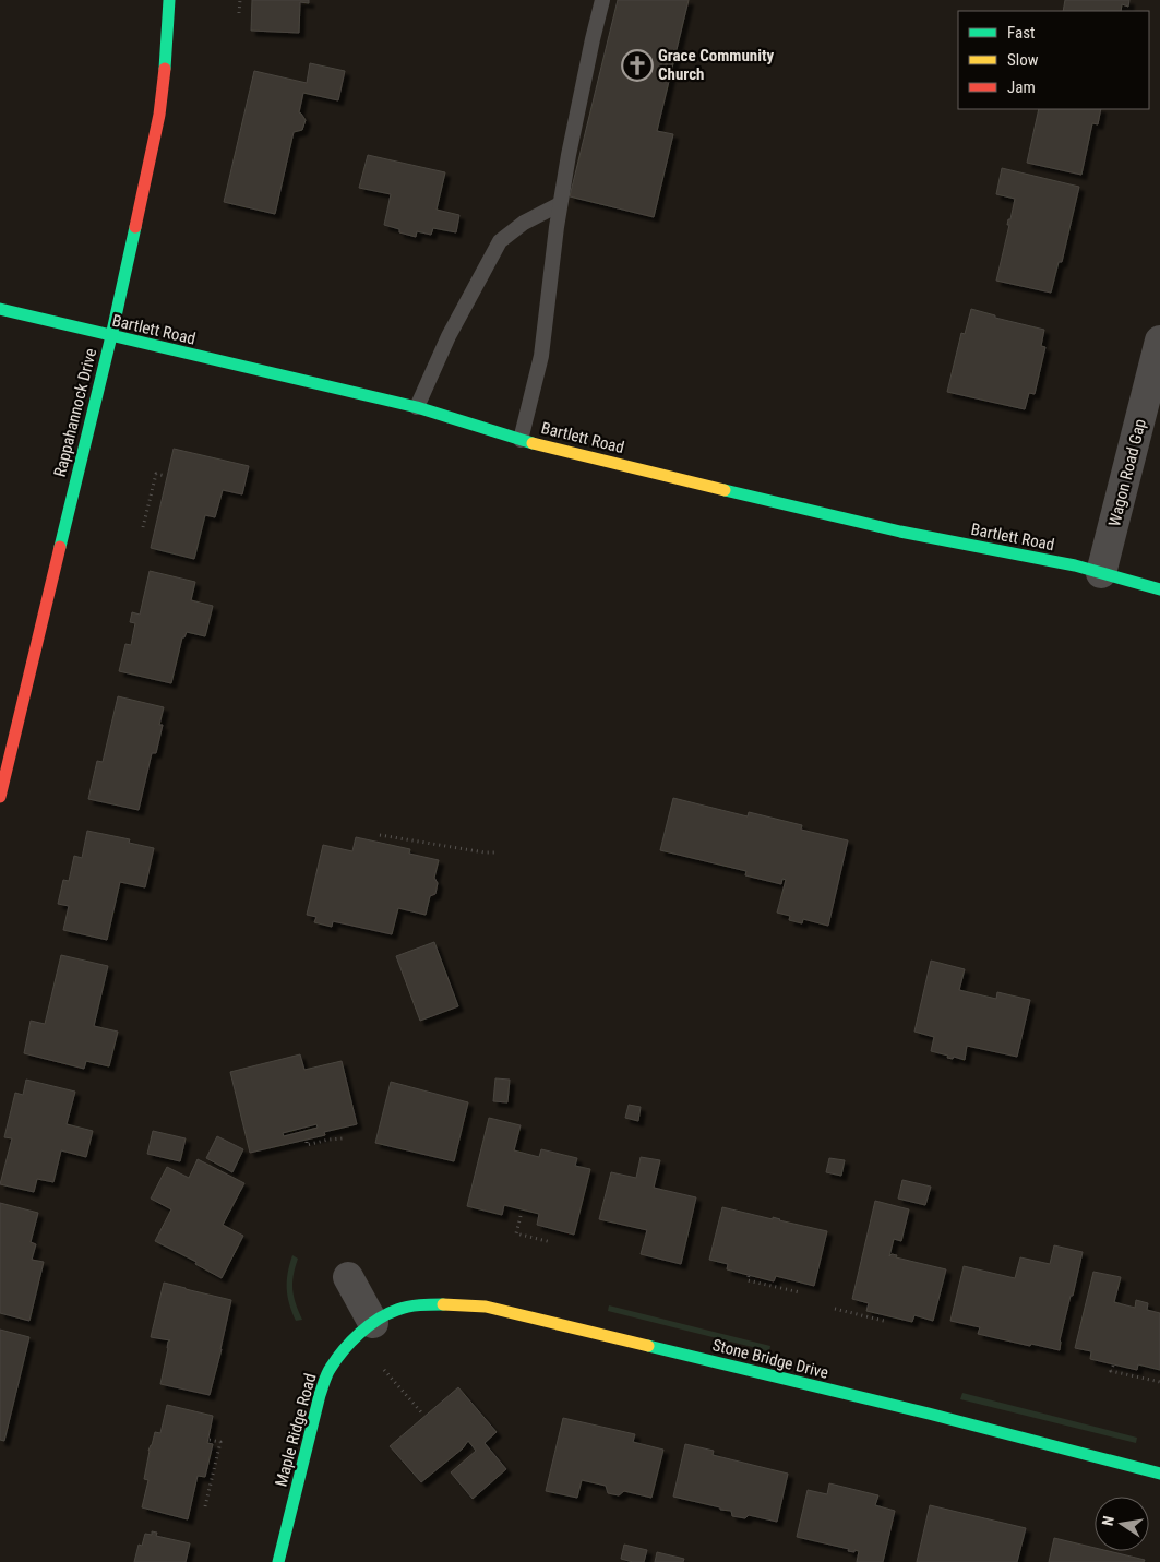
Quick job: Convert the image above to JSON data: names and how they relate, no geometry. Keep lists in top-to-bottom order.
{
  "streets": {
    "street": [
      "Bartlett Road",
      "Rappahannock Drive",
      "Wagon Road Gap",
      "Stone Bridge Drive",
      "Maple Ridge Road"
    ]
  },
  "crossings": [
    ["Bartlett Road", "Rappahannock Drive"],
    ["Bartlett Road", "Wagon Road Gap"],
    ["Stone Bridge Drive", "Maple Ridge Road"]
  ],
  "places": {
    "church": ["Grace Community Church"]
  },
  "legend": ["Fast", "Slow", "Jam"],
  "north": "left"
}
